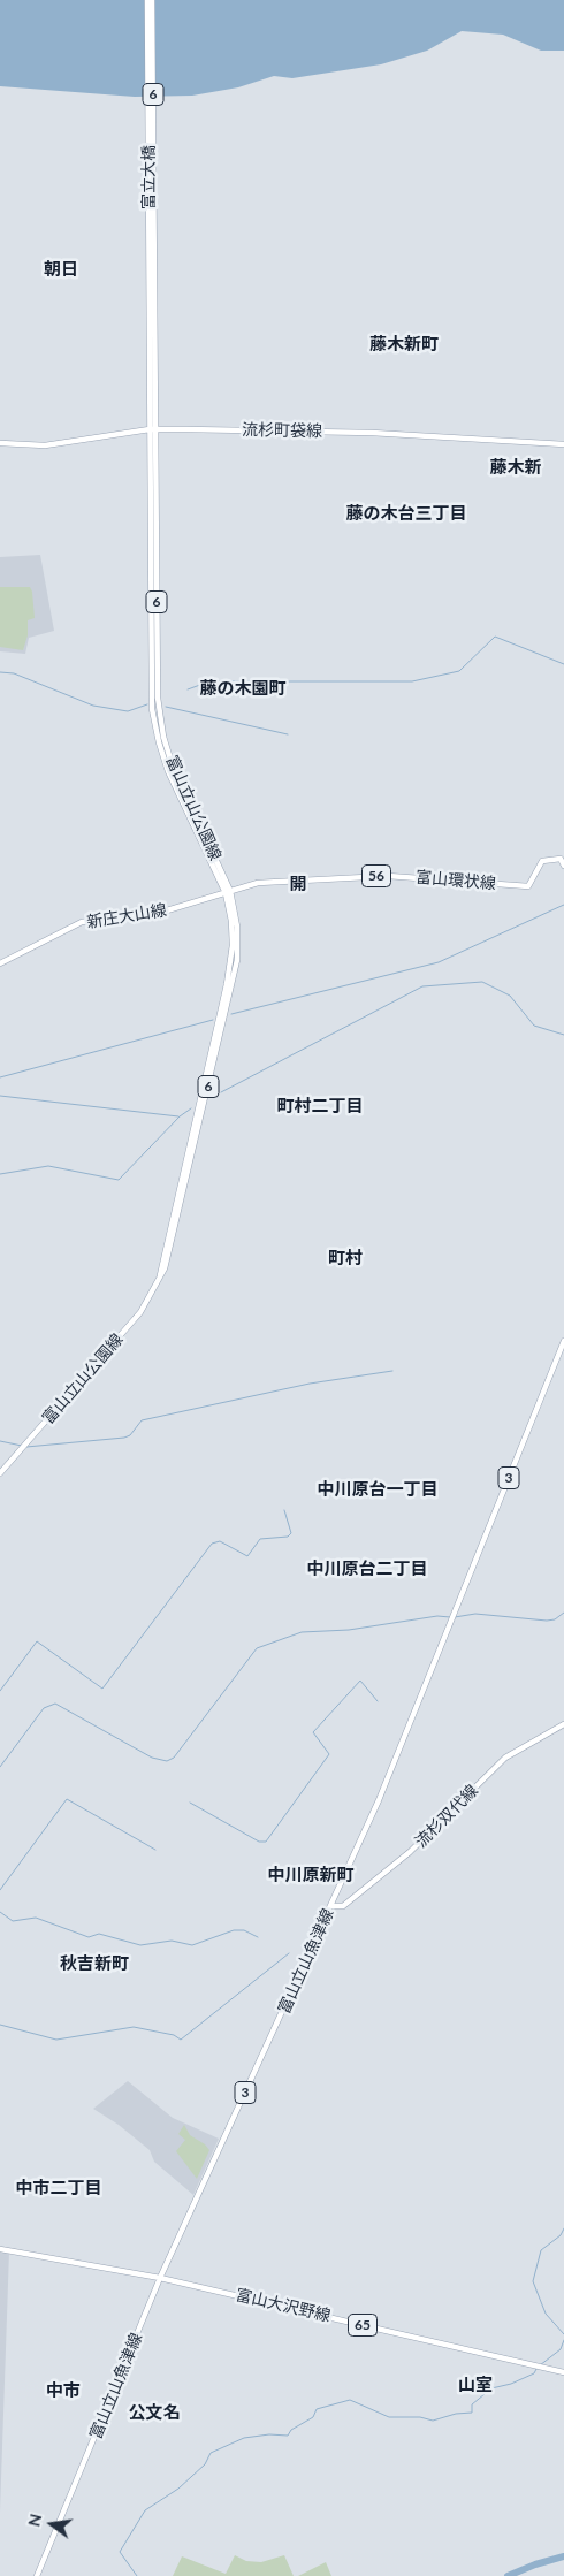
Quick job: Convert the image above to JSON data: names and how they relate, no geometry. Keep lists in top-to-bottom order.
{
  "streets": {
    "main road": [
      "6",
      "富立大橋",
      "流杉町袋線",
      "富山立山公園線",
      "56",
      "富山環状線",
      "新庄大山線",
      "3",
      "流杉双代線",
      "富山立山魚津線",
      "富山大沢野線",
      "65"
    ]
  },
  "crossings": [
    ["富立大橋", "富山立山公園線"],
    ["流杉町袋線", "富山立山公園線"],
    ["富山立山公園線", "富山環状線"],
    ["富山立山公園線", "新庄大山線"],
    ["富山環状線", "新庄大山線"],
    ["流杉双代線", "富山立山魚津線"],
    ["富山立山魚津線", "富山大沢野線"]
  ],
  "districts": [
    "朝日",
    "藤木新町",
    "藤木新",
    "藤の木台三丁目",
    "藤の木園町",
    "開",
    "町村二丁目",
    "町村",
    "中川原台一丁目",
    "中川原台二丁目",
    "中川原新町",
    "秋吉新町",
    "中市二丁目",
    "山室",
    "中市",
    "公文名"
  ],
  "north": "left"
}
